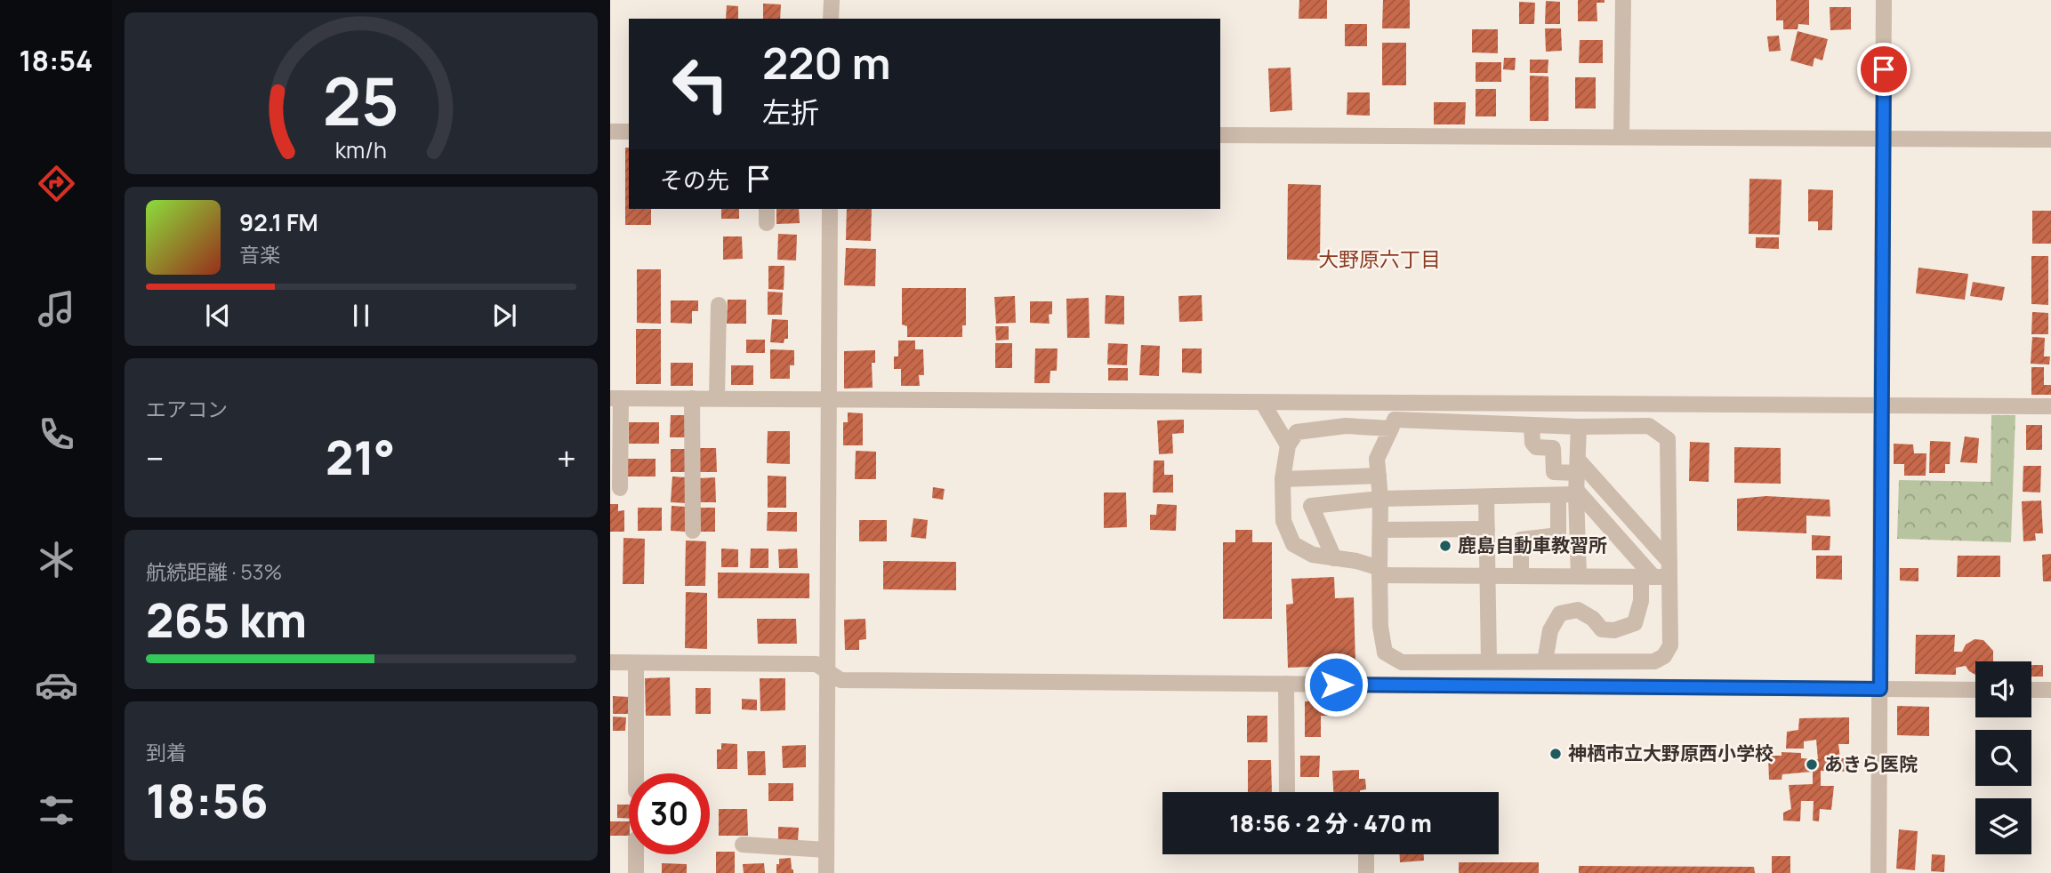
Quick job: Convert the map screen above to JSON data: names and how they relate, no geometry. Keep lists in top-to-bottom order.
{
  "districts": ["大野原六丁目"],
  "places": ["鹿島自動車教習所", "神栖市立大野原西小学校", "あきら医院"],
  "page": {
    "tabs": "18:54",
    "turn": ["220 m", "左折"],
    "then": "その先",
    "song": ["92.1 FM", "音楽"],
    "tile": [
      "エアコン",
      ["航続距離 · 53%", "265 km"],
      ["到着", "18:56"]
    ],
    "heat": ["−", "21°", "+"],
    "limit": "30",
    "trip": "18:56 · 2 分 · 470 m",
    "gauge": ["25", "km/h"]
  }
}
